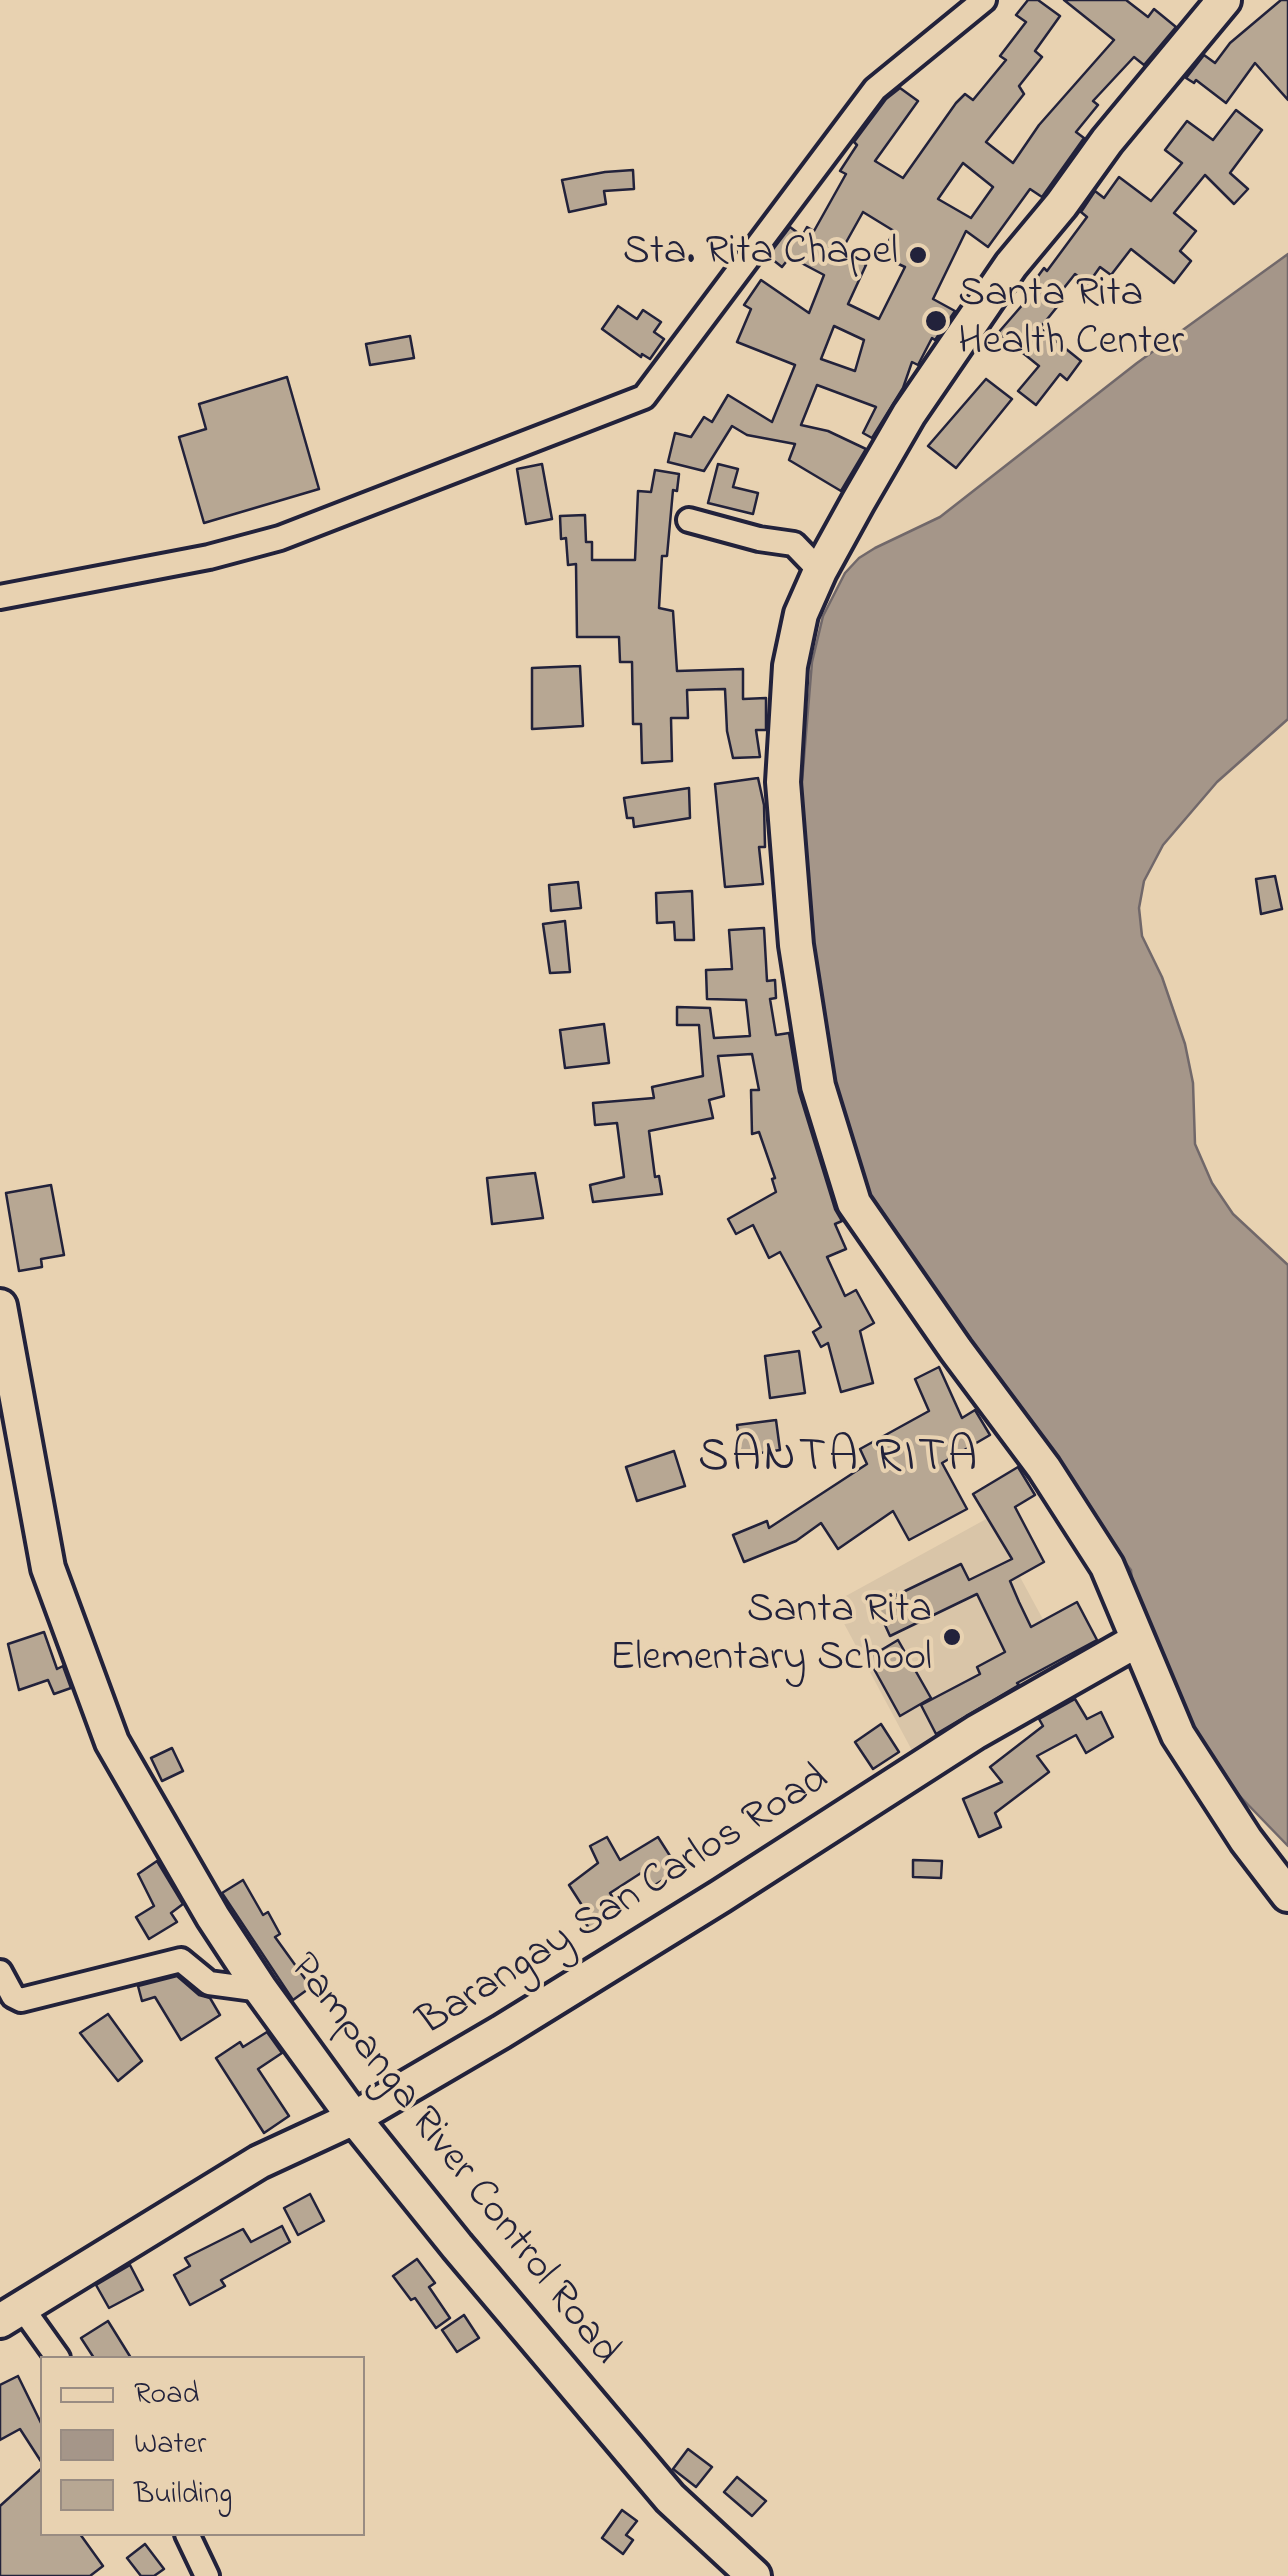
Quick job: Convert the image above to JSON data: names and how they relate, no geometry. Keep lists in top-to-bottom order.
{
  "streets": {
    "street": ["Barangay San Carlos Road", "Pampanga River Control Road"]
  },
  "crossings": [
    ["Barangay San Carlos Road", "Pampanga River Control Road"]
  ],
  "districts": ["SANTA RITA"],
  "places": ["Sta. Rita Chapel", "Santa Rita Health Center", "Santa Rita Elementary School"],
  "legend": ["Road", "Water", "Building"]
}
